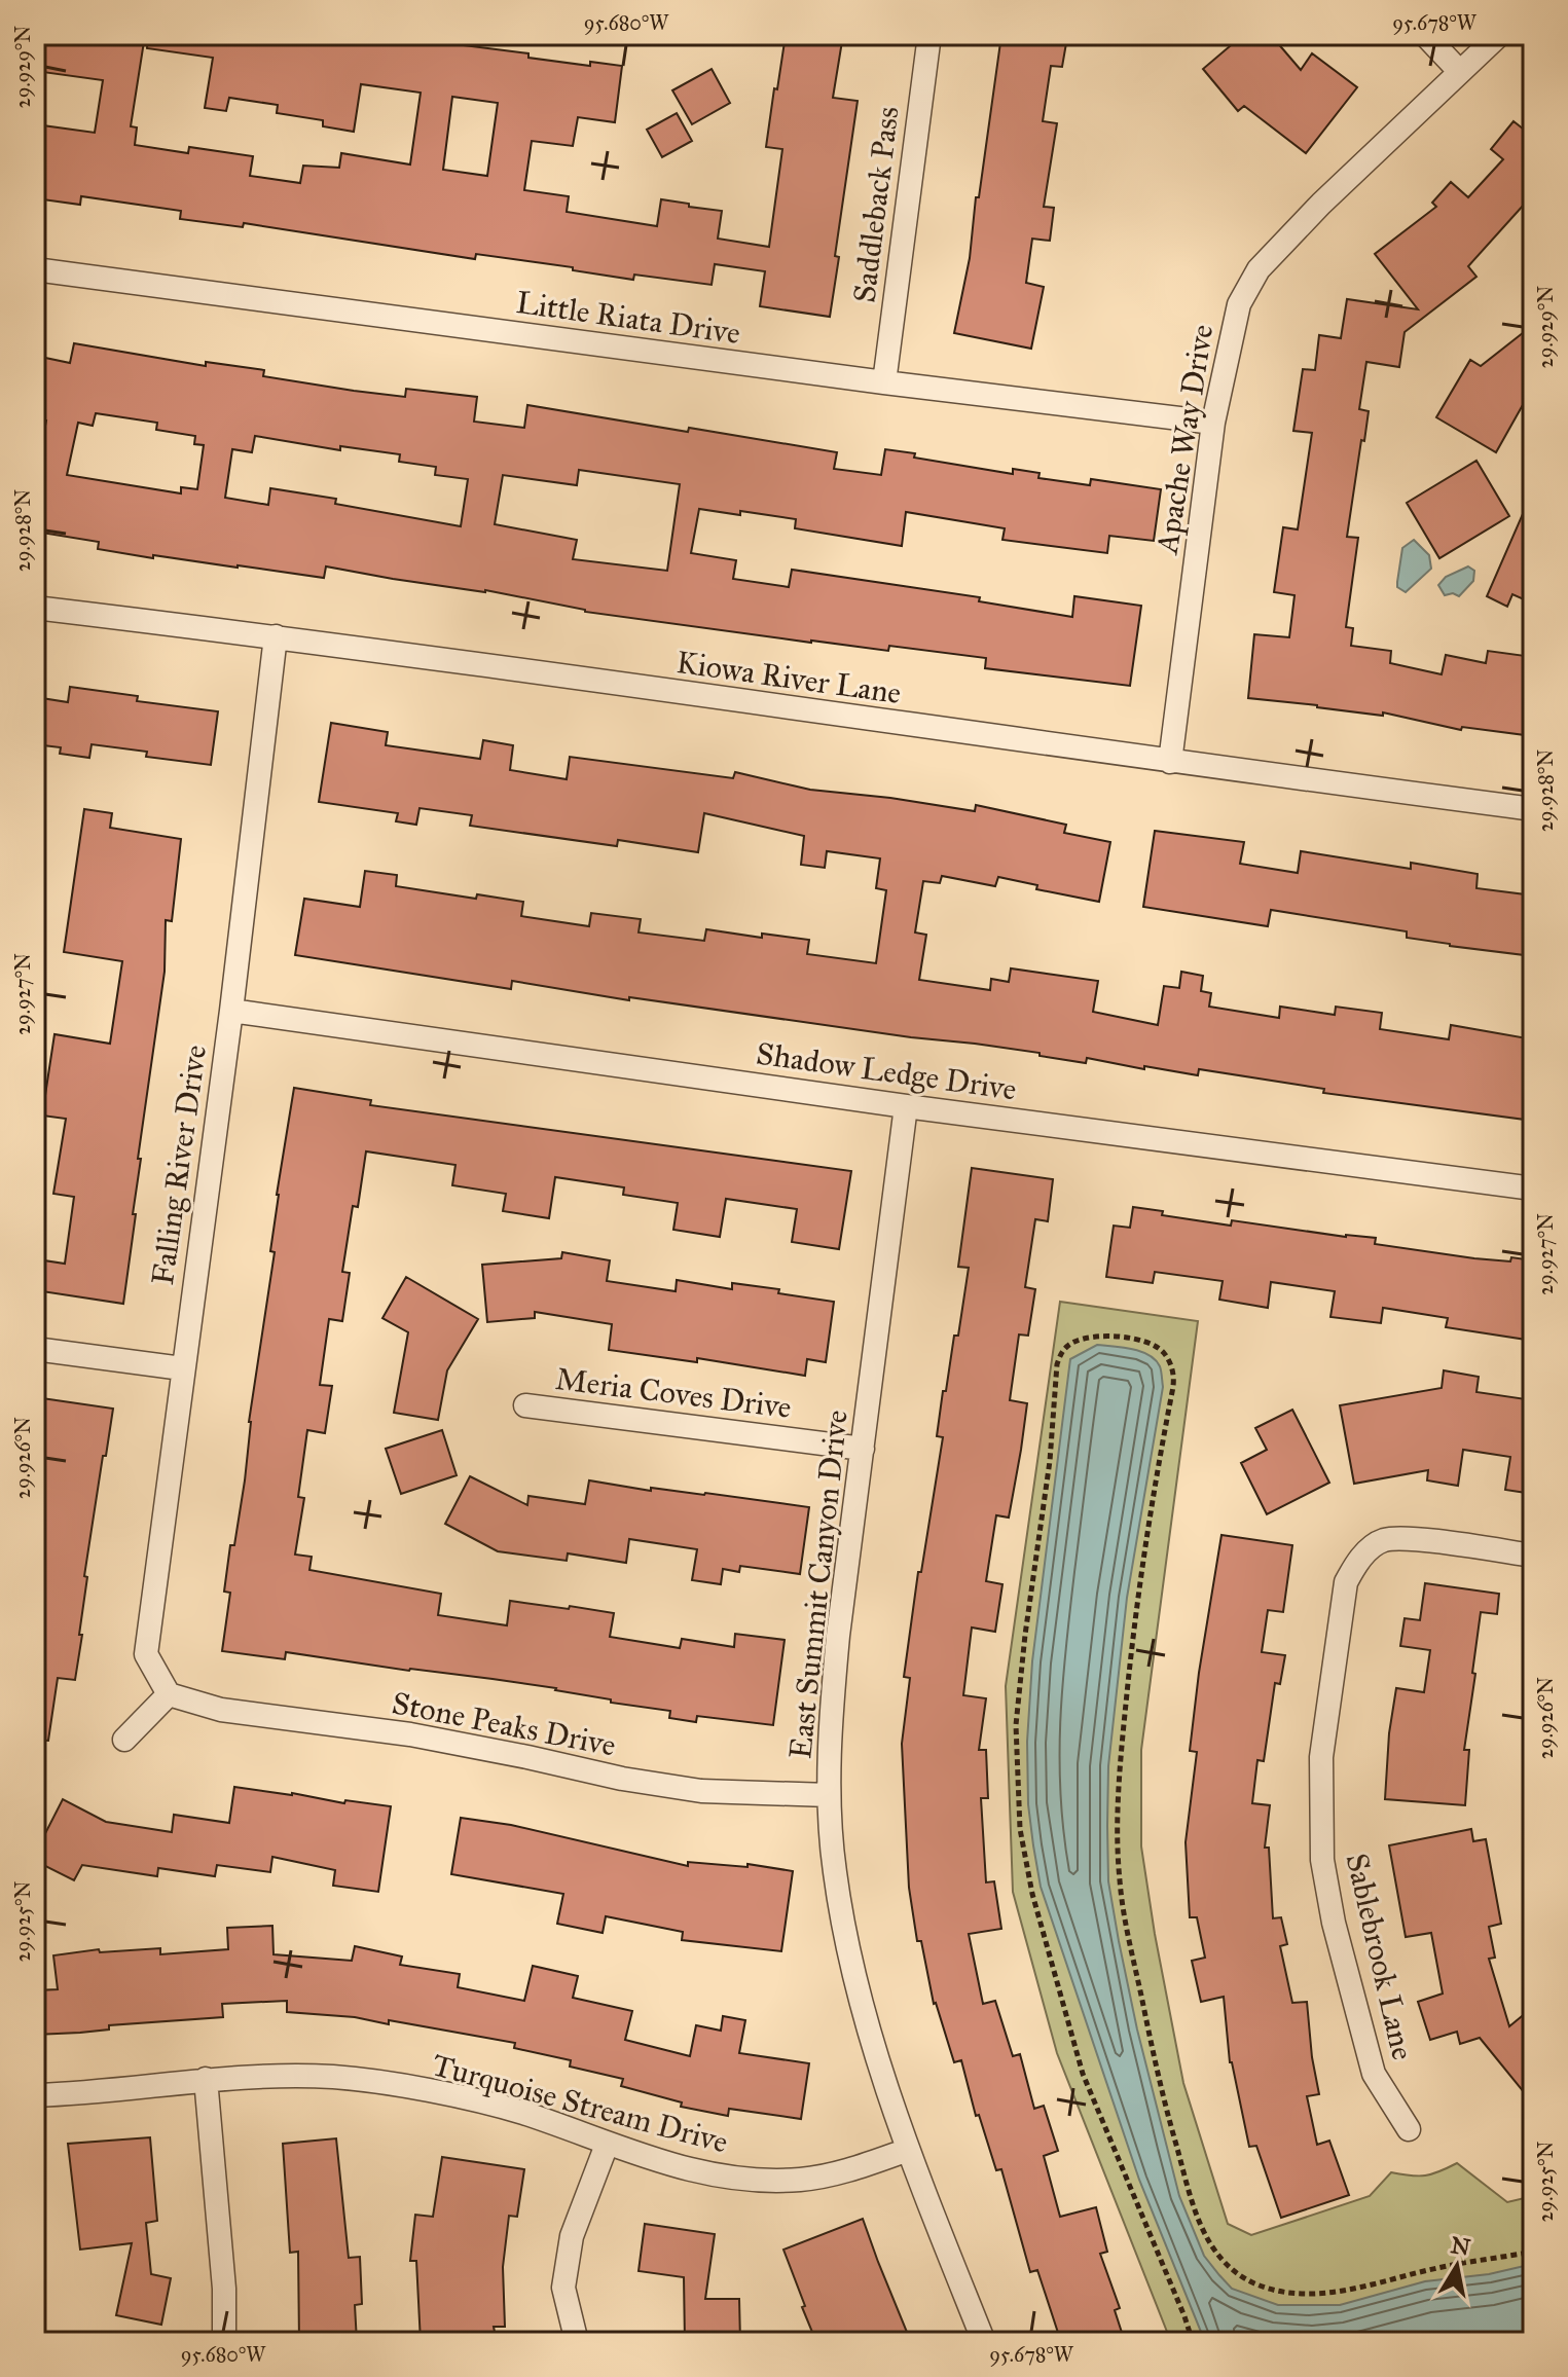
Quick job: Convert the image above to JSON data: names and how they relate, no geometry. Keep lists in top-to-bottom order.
{
  "streets": {
    "street": [
      "Saddleback Pass",
      "Little Riata Drive",
      "Apache Way Drive",
      "Kiowa River Lane",
      "Shadow Ledge Drive",
      "Falling River Drive",
      "Meria Coves Drive",
      "East Summit Canyon Drive",
      "Stone Peaks Drive",
      "Sablebrook Lane",
      "Turquoise Stream Drive"
    ]
  },
  "crossings": [
    ["Saddleback Pass", "Little Riata Drive"],
    ["Little Riata Drive", "Apache Way Drive"],
    ["Apache Way Drive", "Kiowa River Lane"],
    ["Kiowa River Lane", "Falling River Drive"],
    ["Shadow Ledge Drive", "Falling River Drive"],
    ["Shadow Ledge Drive", "East Summit Canyon Drive"],
    ["Falling River Drive", "Stone Peaks Drive"],
    ["Meria Coves Drive", "East Summit Canyon Drive"],
    ["East Summit Canyon Drive", "Stone Peaks Drive"],
    ["East Summit Canyon Drive", "Turquoise Stream Drive"]
  ],
  "north": "top",
  "coordinates": [
    "95.680°W",
    "95.678°W",
    "29.929°N",
    "29.928°N",
    "29.927°N",
    "29.926°N",
    "29.925°N"
  ]
}
